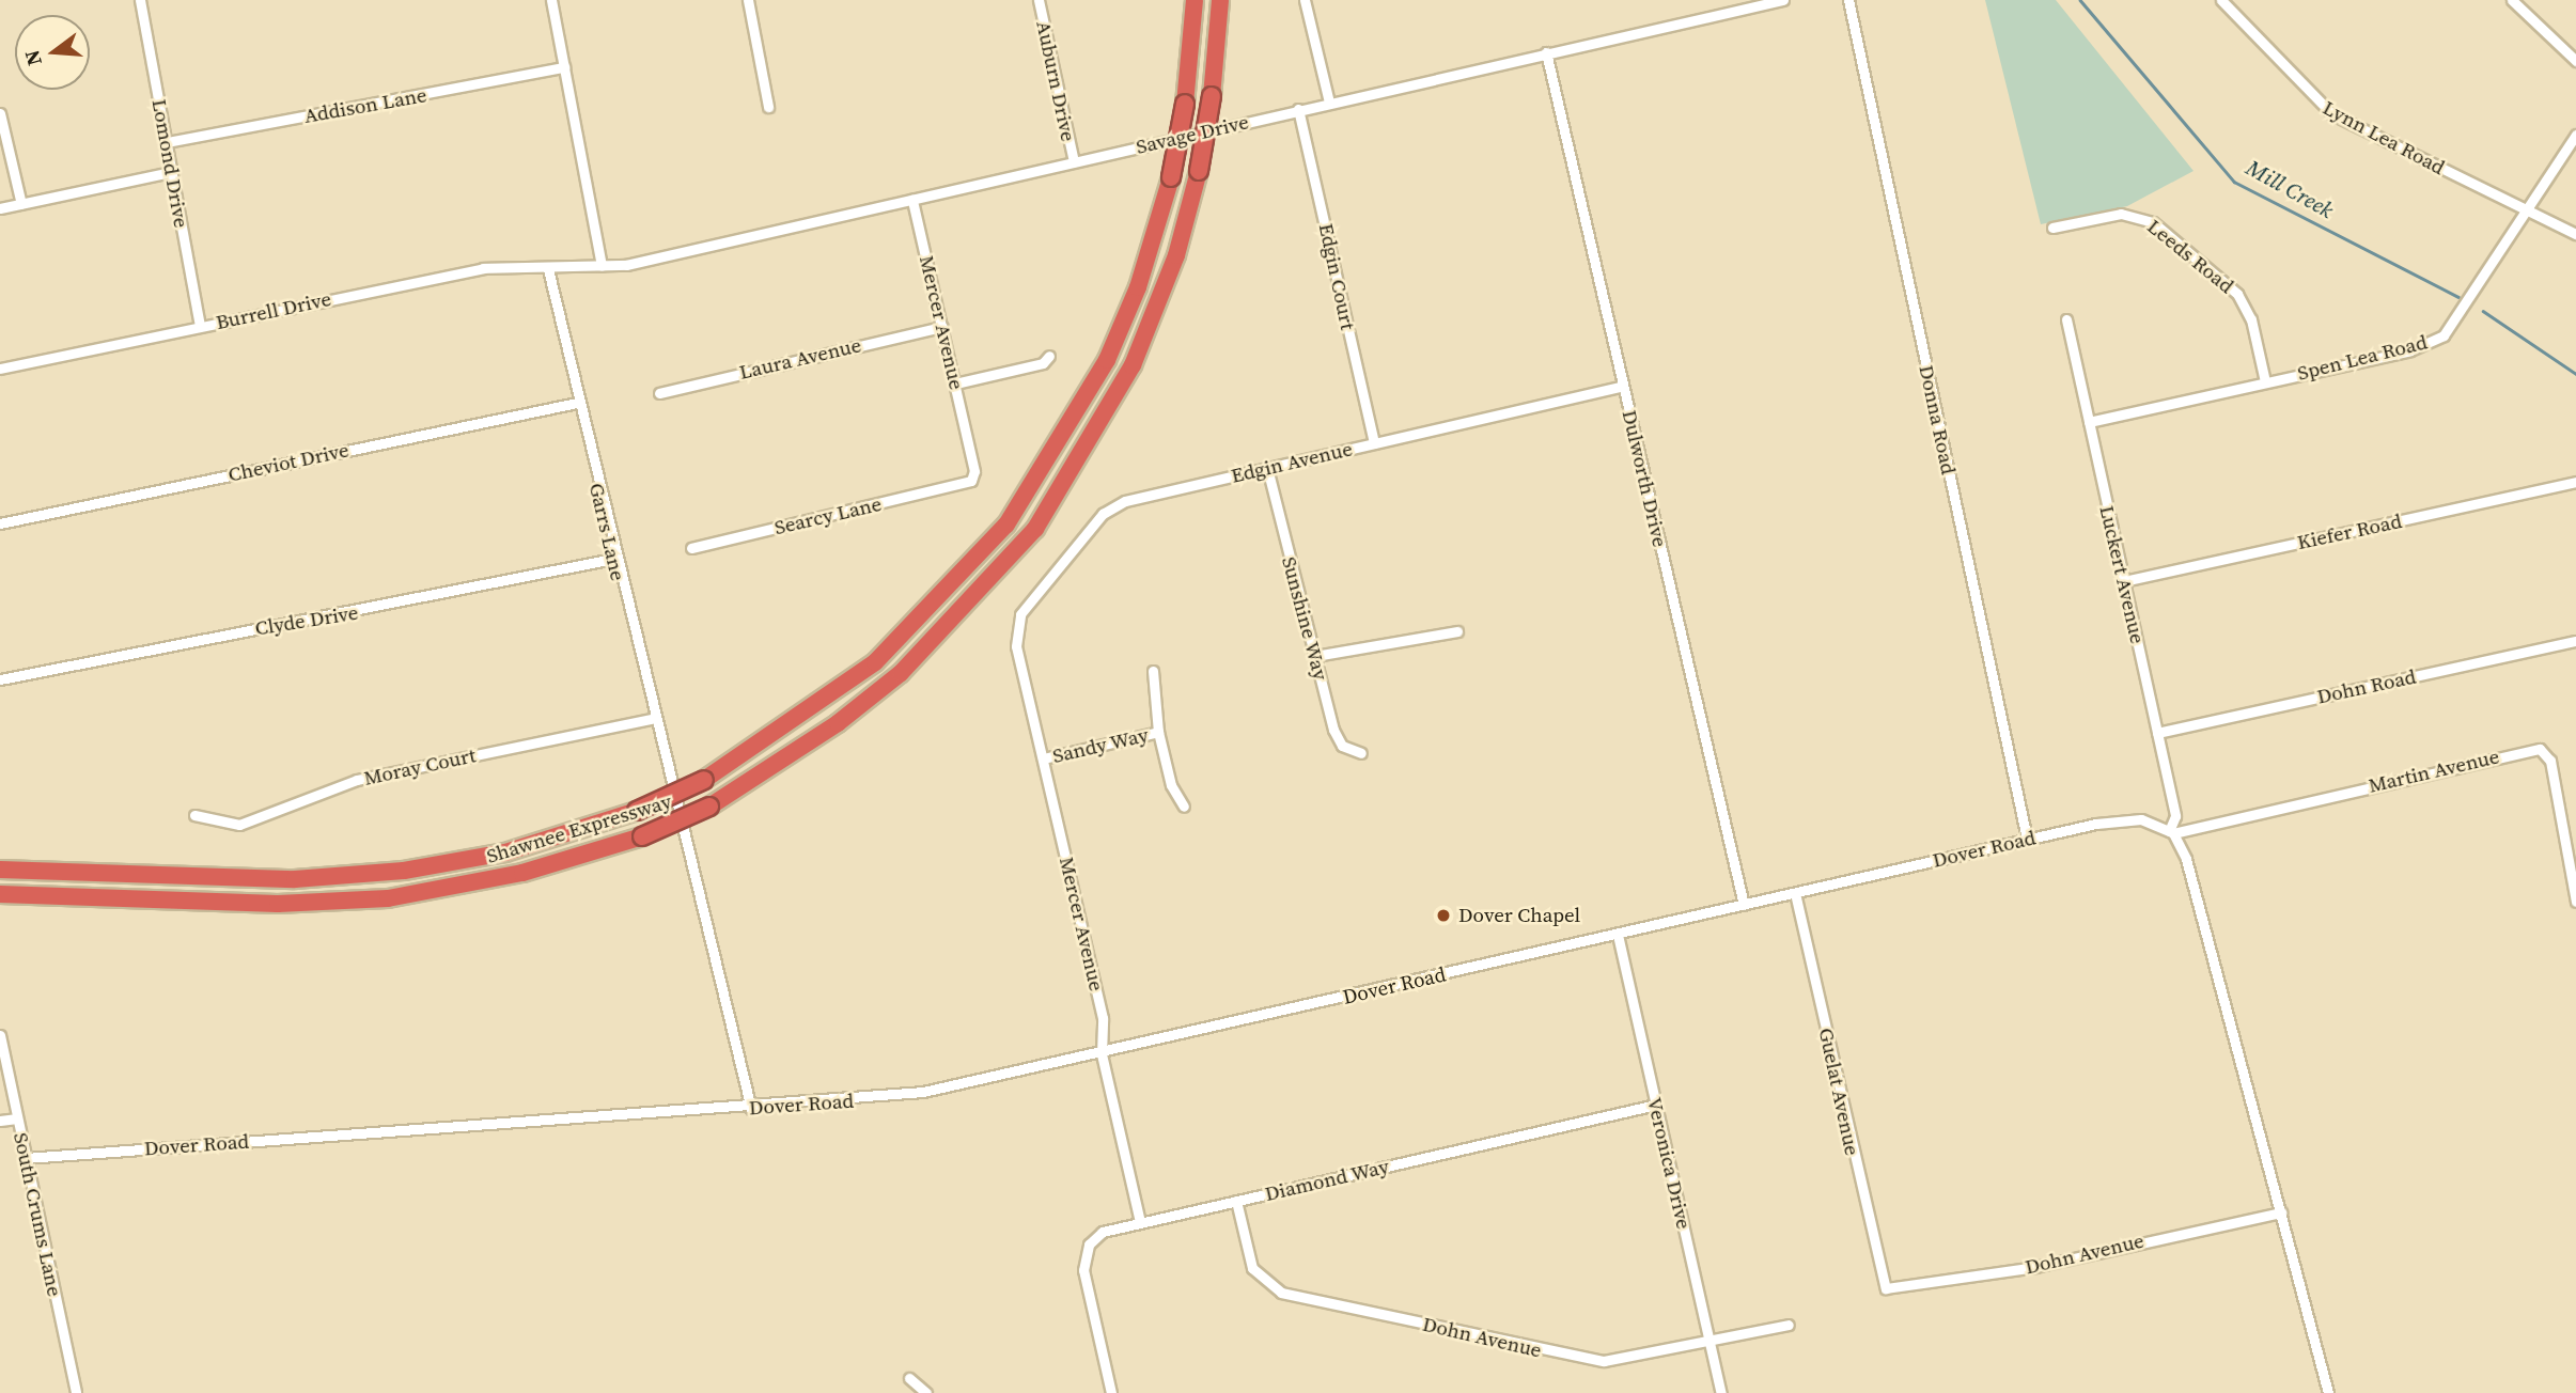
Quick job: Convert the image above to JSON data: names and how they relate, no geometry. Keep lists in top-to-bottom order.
{
  "streets": {
    "highway": ["Shawnee Expressway"],
    "street": [
      "Auburn Drive",
      "Addison Lane",
      "Savage Drive",
      "Lynn Lea Road",
      "Lomond Drive",
      "Leeds Road",
      "Edgin Court",
      "Burrell Drive",
      "Mercer Avenue",
      "Spen Lea Road",
      "Laura Avenue",
      "Donna Road",
      "Cheviot Drive",
      "Edgin Avenue",
      "Dulworth Drive",
      "Searcy Lane",
      "Garrs Lane",
      "Kiefer Road",
      "Luckert Avenue",
      "Sunshine Way",
      "Clyde Drive",
      "Dohn Road",
      "Sandy Way",
      "Moray Court",
      "Martin Avenue",
      "Dover Road",
      "Guelat Avenue",
      "Veronica Drive",
      "Diamond Way",
      "South Crums Lane",
      "Dohn Avenue"
    ]
  },
  "crossings": [
    ["Auburn Drive", "Savage Drive"],
    ["Addison Lane", "Lomond Drive"],
    ["Savage Drive", "Edgin Court"],
    ["Savage Drive", "Mercer Avenue"],
    ["Savage Drive", "Dulworth Drive"],
    ["Lynn Lea Road", "Spen Lea Road"],
    ["Lomond Drive", "Burrell Drive"],
    ["Leeds Road", "Spen Lea Road"],
    ["Edgin Court", "Edgin Avenue"],
    ["Burrell Drive", "Garrs Lane"],
    ["Mercer Avenue", "Laura Avenue"],
    ["Mercer Avenue", "Edgin Avenue"],
    ["Mercer Avenue", "Searcy Lane"],
    ["Mercer Avenue", "Sandy Way"],
    ["Mercer Avenue", "Dover Road"],
    ["Mercer Avenue", "Diamond Way"],
    ["Spen Lea Road", "Luckert Avenue"],
    ["Donna Road", "Dover Road"],
    ["Cheviot Drive", "Garrs Lane"],
    ["Edgin Avenue", "Dulworth Drive"],
    ["Edgin Avenue", "Sunshine Way"],
    ["Dulworth Drive", "Dover Road"],
    ["Garrs Lane", "Clyde Drive"],
    ["Garrs Lane", "Moray Court"],
    ["Garrs Lane", "Dover Road"],
    ["Kiefer Road", "Luckert Avenue"],
    ["Luckert Avenue", "Dohn Road"],
    ["Luckert Avenue", "Martin Avenue"],
    ["Luckert Avenue", "Dover Road"],
    ["Martin Avenue", "Dover Road"],
    ["Dover Road", "Guelat Avenue"],
    ["Dover Road", "Veronica Drive"],
    ["Dover Road", "South Crums Lane"],
    ["Guelat Avenue", "Dohn Avenue"],
    ["Veronica Drive", "Diamond Way"],
    ["Veronica Drive", "Dohn Avenue"],
    ["Diamond Way", "Dohn Avenue"]
  ],
  "water": ["Mill Creek"],
  "places": ["Dover Chapel"],
  "north": "left"
}
